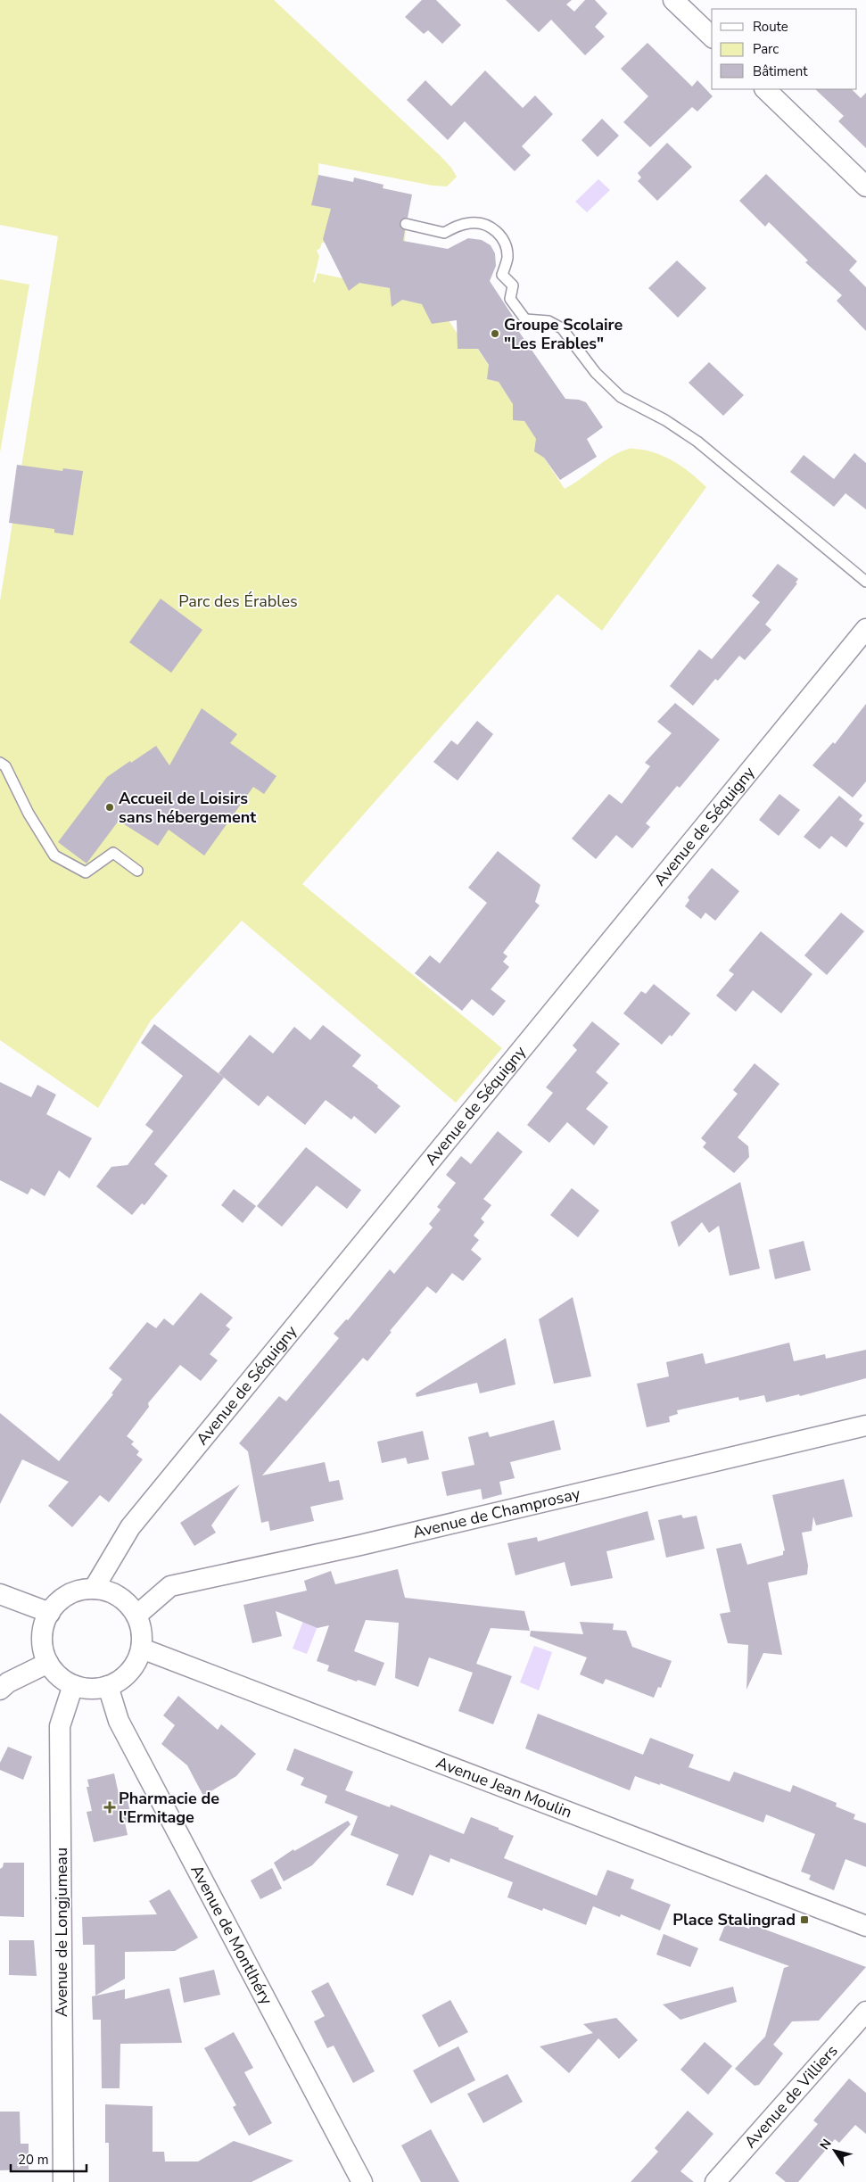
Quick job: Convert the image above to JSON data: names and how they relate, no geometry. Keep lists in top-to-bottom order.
{
  "streets": {
    "street": [
      "Avenue de Séquigny",
      "Avenue de Champrosay",
      "Avenue Jean Moulin",
      "Avenue de Longjumeau",
      "Avenue de Montlhéry",
      "Avenue de Villiers"
    ]
  },
  "crossings": [
    ["Avenue de Séquigny", "Avenue de Champrosay"],
    ["Avenue de Séquigny", "Avenue Jean Moulin"],
    ["Avenue de Séquigny", "Avenue de Longjumeau"],
    ["Avenue de Séquigny", "Avenue de Montlhéry"],
    ["Avenue de Champrosay", "Avenue Jean Moulin"],
    ["Avenue de Champrosay", "Avenue de Longjumeau"],
    ["Avenue de Champrosay", "Avenue de Montlhéry"],
    ["Avenue Jean Moulin", "Avenue de Longjumeau"],
    ["Avenue Jean Moulin", "Avenue de Montlhéry"],
    ["Avenue de Longjumeau", "Avenue de Montlhéry"]
  ],
  "parks": ["Parc des Érables"],
  "places": {
    "other": ["Groupe Scolaire \"Les Erables\"", "Accueil de Loisirs sans hébergement"],
    "health": ["Pharmacie de l'Ermitage"],
    "transit": ["Place Stalingrad"]
  },
  "legend": ["Route", "Parc", "Bâtiment"],
  "scale_bar": "20 m",
  "north": "top left"
}
